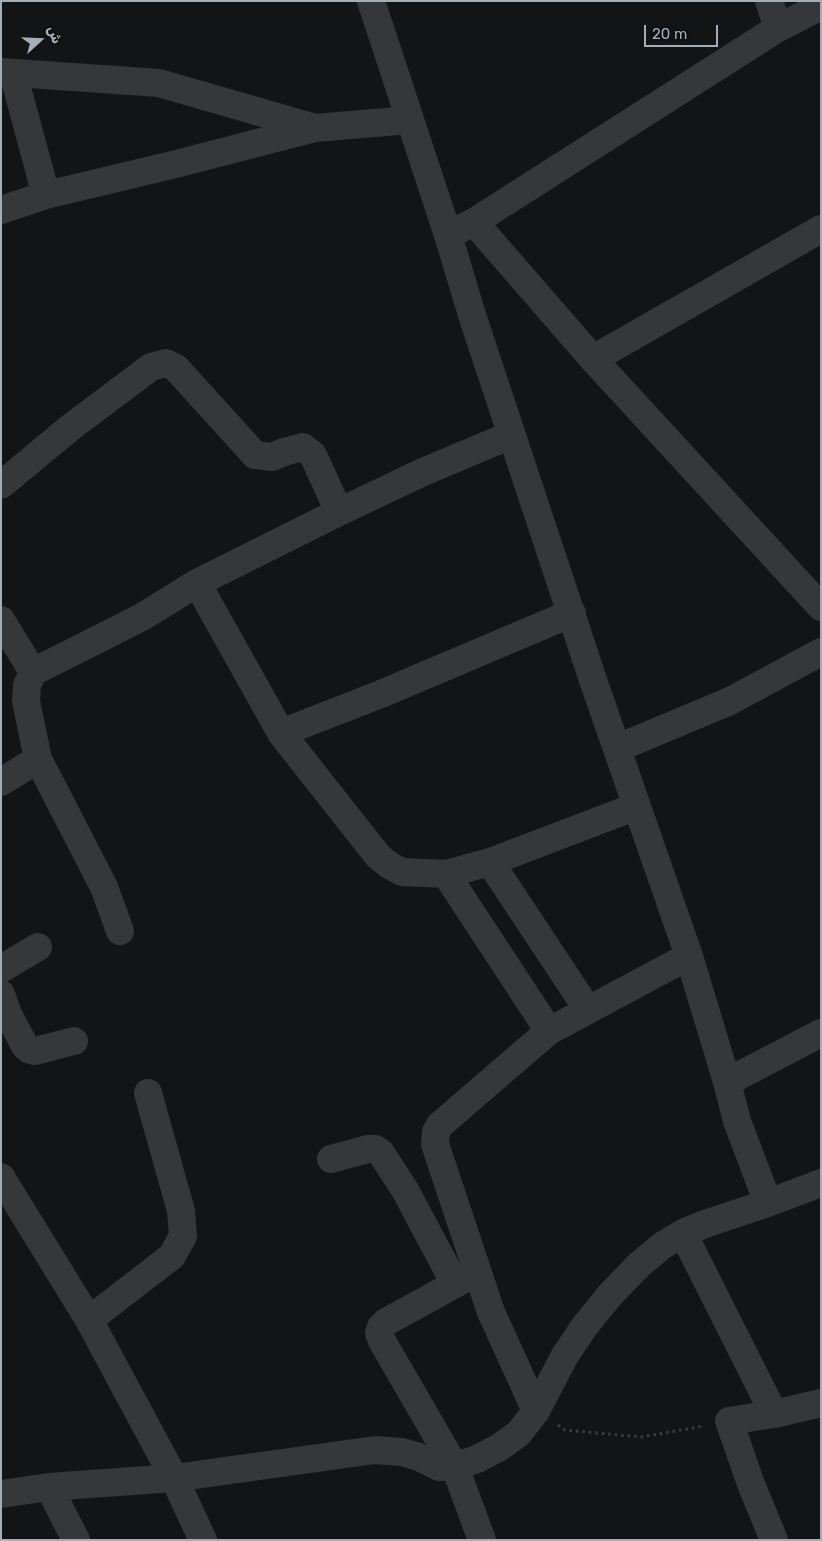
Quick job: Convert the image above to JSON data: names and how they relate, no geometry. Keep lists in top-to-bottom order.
{
  "scale_bar": "20 m",
  "north": "right"
}
